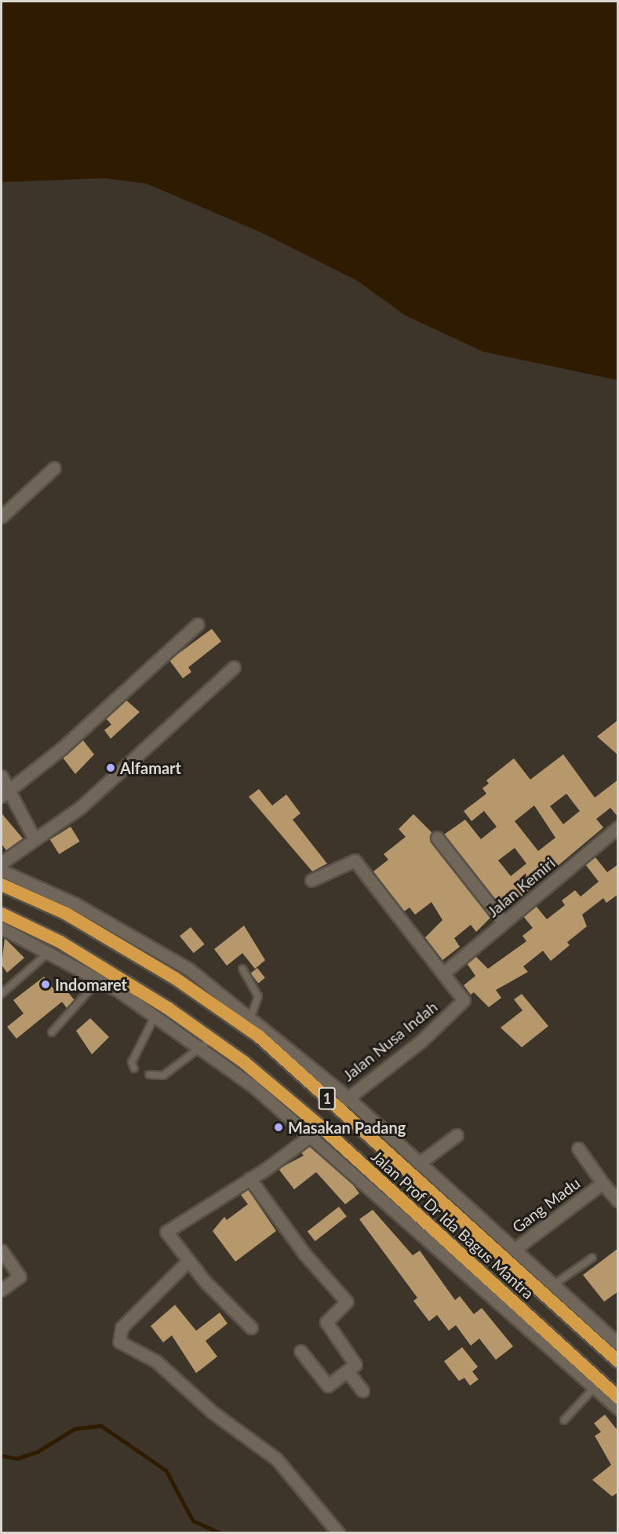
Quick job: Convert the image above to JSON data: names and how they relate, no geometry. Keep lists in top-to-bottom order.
{
  "streets": {
    "highway": ["1", "Jalan Prof Dr Ida Bagus Mantra"],
    "street": ["Jalan Kemiri", "Jalan Nusa Indah", "Gang Madu"]
  },
  "crossings": [
    ["Jalan Kemiri", "Jalan Nusa Indah"],
    ["Jalan Nusa Indah", "Jalan Prof Dr Ida Bagus Mantra"]
  ],
  "places": ["Alfamart", "Indomaret", "Masakan Padang"]
}
